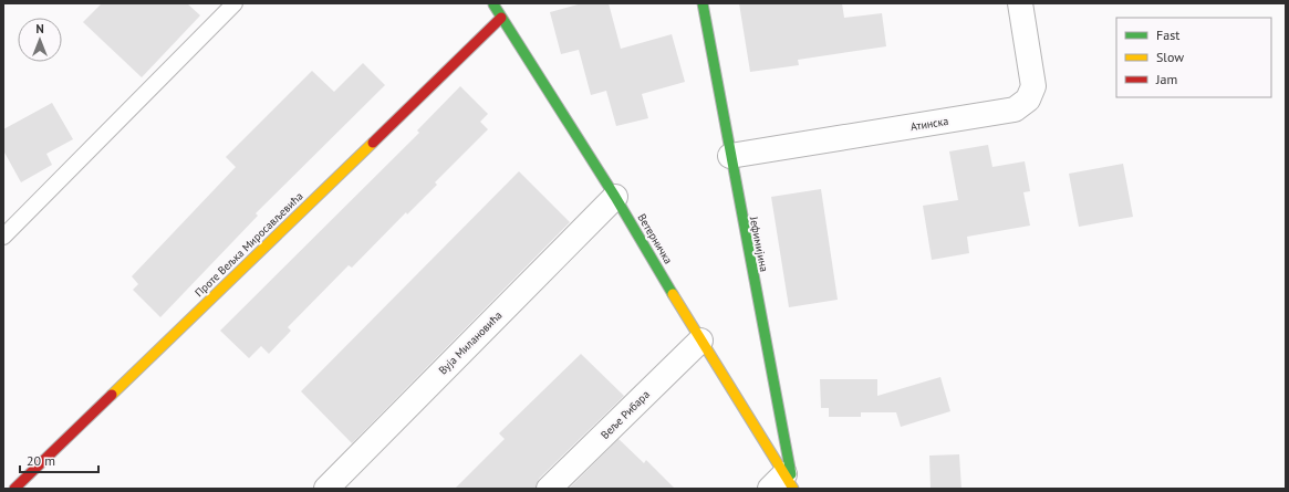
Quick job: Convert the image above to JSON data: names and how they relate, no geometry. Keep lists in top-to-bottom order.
{
  "streets": {
    "street": [
      "Атинска",
      "Ветерничка",
      "Проте Вељка Миросављевића",
      "Јефимијина",
      "Вуја Милановића",
      "Веље Рибара"
    ]
  },
  "crossings": [
    ["Атинска", "Јефимијина"],
    ["Ветерничка", "Проте Вељка Миросављевића"],
    ["Ветерничка", "Јефимијина"],
    ["Ветерничка", "Вуја Милановића"],
    ["Ветерничка", "Веље Рибара"]
  ],
  "legend": ["Fast", "Slow", "Jam"],
  "scale_bar": "20 m",
  "north": "top"
}
